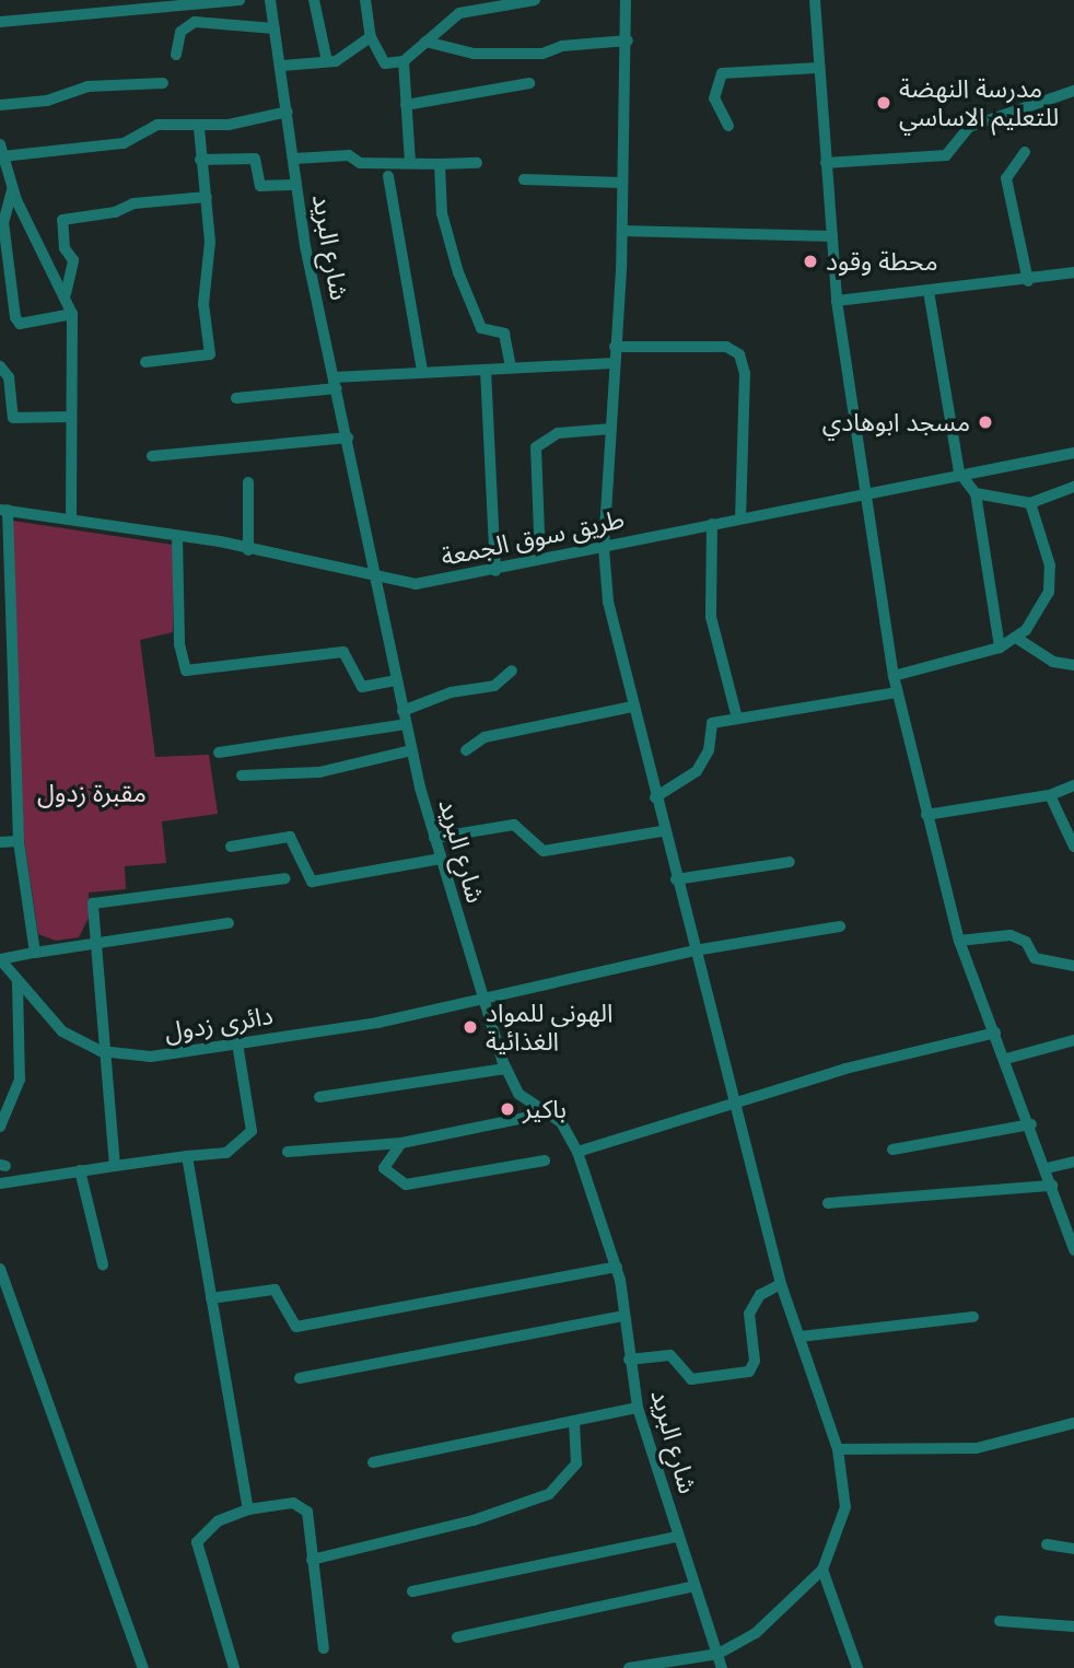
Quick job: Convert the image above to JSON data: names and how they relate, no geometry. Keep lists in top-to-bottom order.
{
  "streets": {
    "street": ["شارع البريد", "طريق سوق الجمعة", "دائرى زدول"]
  },
  "crossings": [
    ["شارع البريد", "طريق سوق الجمعة"],
    ["شارع البريد", "دائرى زدول"]
  ],
  "parks": ["مقبرة زدول"],
  "places": [
    "مدرسة النهضة للتعليم الاساسي",
    "محطة وقود",
    "مسجد ابوهادي",
    "الهونى للمواد الغذائية",
    "باكير"
  ]
}
